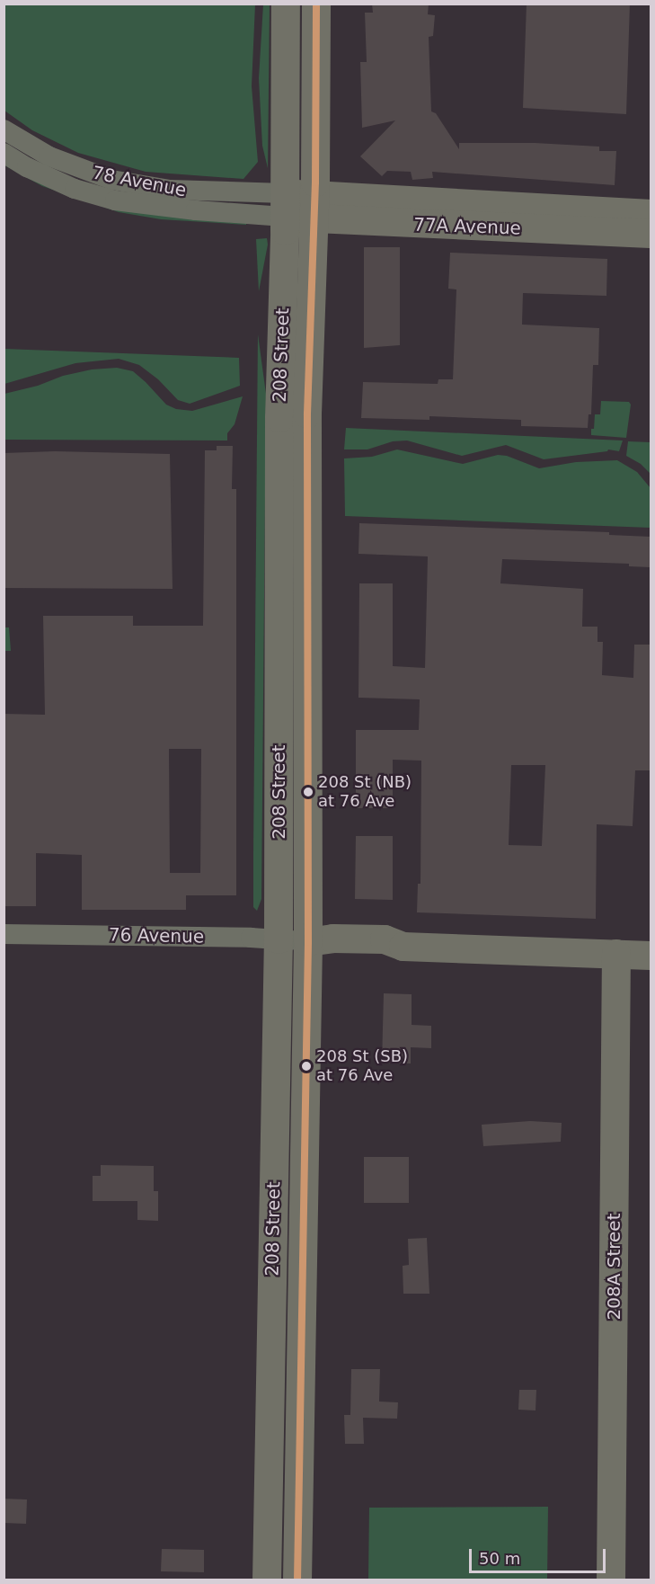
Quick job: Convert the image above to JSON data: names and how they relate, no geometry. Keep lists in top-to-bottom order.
{
  "streets": {
    "main road": [
      "77A Avenue",
      "208 Street",
      "76 Avenue",
      "208A Street"
    ],
    "street": ["78 Avenue"]
  },
  "crossings": [
    ["78 Avenue", "77A Avenue"],
    ["78 Avenue", "208 Street"],
    ["77A Avenue", "208 Street"],
    ["208 Street", "76 Avenue"],
    ["76 Avenue", "208A Street"]
  ],
  "places": ["208 St (NB) at 76 Ave", "208 St (SB) at 76 Ave"],
  "scale_bar": "50 m"
}
